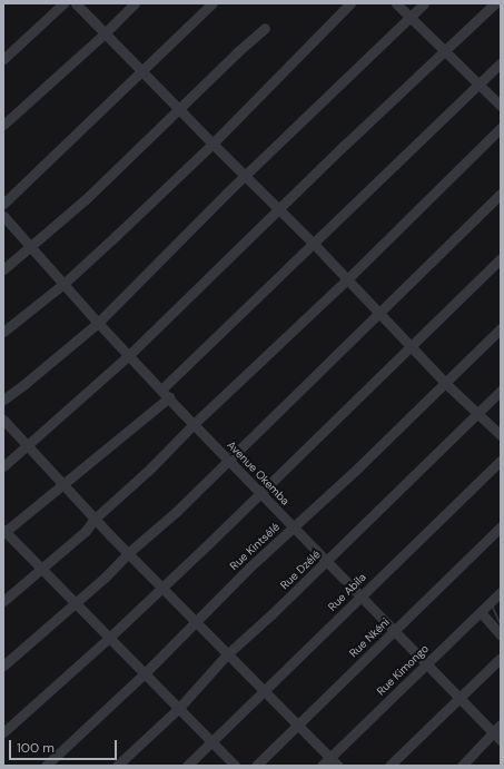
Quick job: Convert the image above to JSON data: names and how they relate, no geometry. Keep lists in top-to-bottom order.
{
  "streets": {
    "street": [
      "Avenue Okemba",
      "Rue Kintsélé",
      "Rue Dzélé",
      "Rue Abila",
      "Rue Nkéni",
      "Rue Kimongo"
    ]
  },
  "crossings": [
    ["Avenue Okemba", "Rue Kintsélé"],
    ["Avenue Okemba", "Rue Dzélé"],
    ["Avenue Okemba", "Rue Abila"],
    ["Avenue Okemba", "Rue Nkéni"],
    ["Avenue Okemba", "Rue Kimongo"]
  ],
  "scale_bar": "100 m"
}
